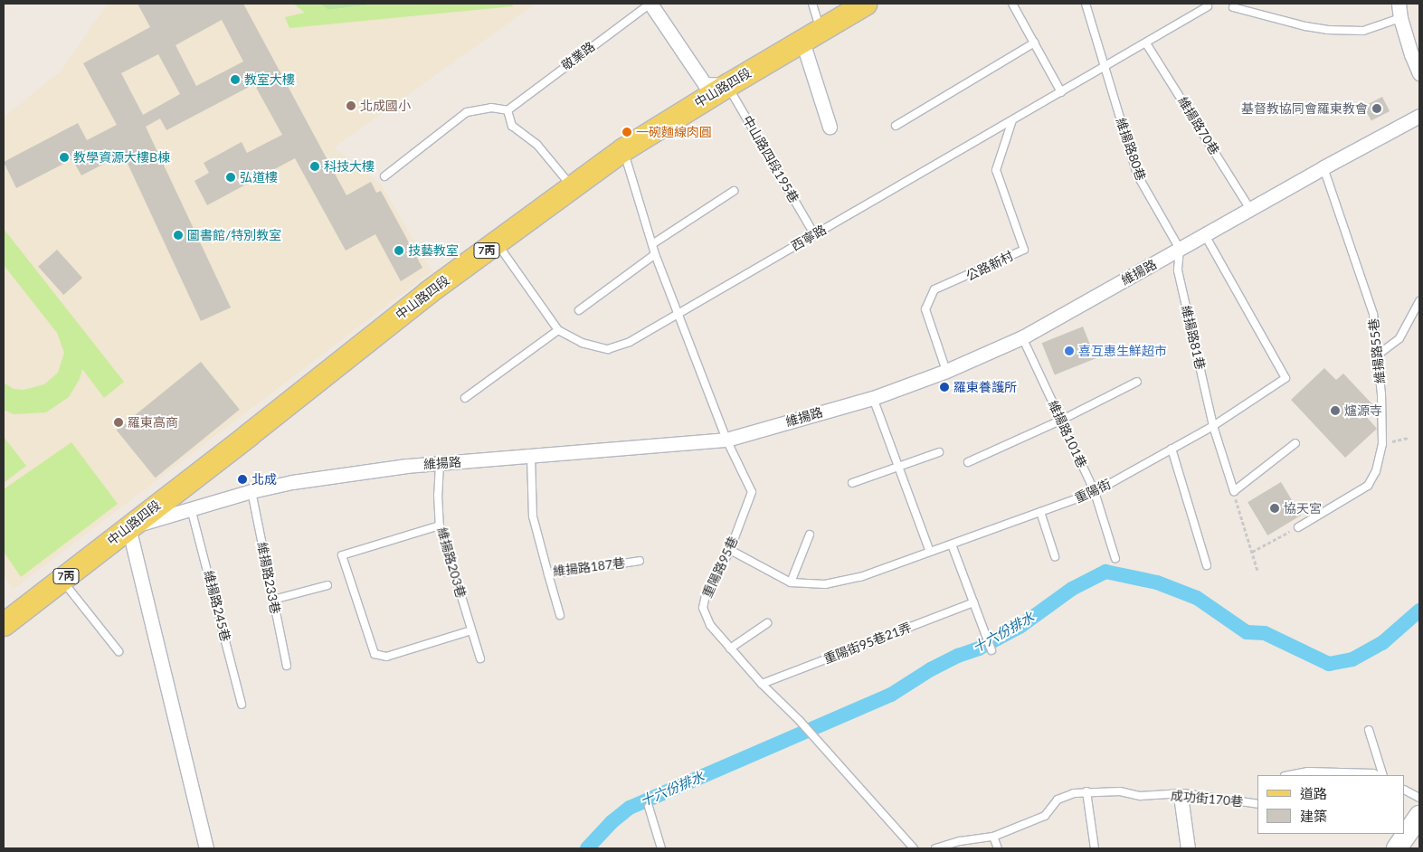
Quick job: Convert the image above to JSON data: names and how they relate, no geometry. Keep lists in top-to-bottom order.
{
  "streets": {
    "main road": ["中山路四段", "7丙"],
    "street": ["敬業路", "維揚路"],
    "lane": [
      "維揚路70巷",
      "維揚路80巷",
      "中山路四段195巷",
      "西寧路",
      "公路新村",
      "維揚路81巷",
      "維揚路55巷",
      "維揚路101巷",
      "重陽街",
      "維揚路203巷",
      "維揚路187巷",
      "重陽路95巷",
      "維揚路233巷",
      "維揚路245巷",
      "重陽街95巷21弄",
      "成功街170巷"
    ]
  },
  "crossings": [
    ["敬業路", "中山路四段"],
    ["敬業路", "中山路四段195巷"],
    ["中山路四段", "中山路四段195巷"],
    ["中山路四段", "西寧路"],
    ["中山路四段", "維揚路"],
    ["中山路四段", "重陽路95巷"],
    ["維揚路70巷", "西寧路"],
    ["維揚路70巷", "維揚路"],
    ["維揚路80巷", "西寧路"],
    ["維揚路80巷", "維揚路"],
    ["維揚路80巷", "維揚路81巷"],
    ["中山路四段195巷", "西寧路"],
    ["西寧路", "公路新村"],
    ["西寧路", "重陽路95巷"],
    ["公路新村", "維揚路"],
    ["維揚路", "維揚路81巷"],
    ["維揚路", "維揚路55巷"],
    ["維揚路", "維揚路101巷"],
    ["維揚路", "重陽街"],
    ["維揚路", "維揚路203巷"],
    ["維揚路", "維揚路187巷"],
    ["維揚路", "重陽路95巷"],
    ["維揚路", "維揚路233巷"],
    ["維揚路", "維揚路245巷"],
    ["維揚路81巷", "重陽街"],
    ["維揚路101巷", "重陽街"],
    ["重陽街", "重陽路95巷"],
    ["重陽路95巷", "重陽街95巷21弄"]
  ],
  "water": ["十六份排水"],
  "places": [
    "教室大樓",
    "北成國小",
    "基督教協同會羅東教會",
    "一碗麵線肉圓",
    "教學資源大樓B棟",
    "科技大樓",
    "弘道樓",
    "圖書館/特別教室",
    "技藝教室",
    "喜互惠生鮮超市",
    "羅東養護所",
    "爐源寺",
    "羅東高商",
    "北成",
    "協天宮"
  ],
  "legend": ["道路", "建築"]
}
